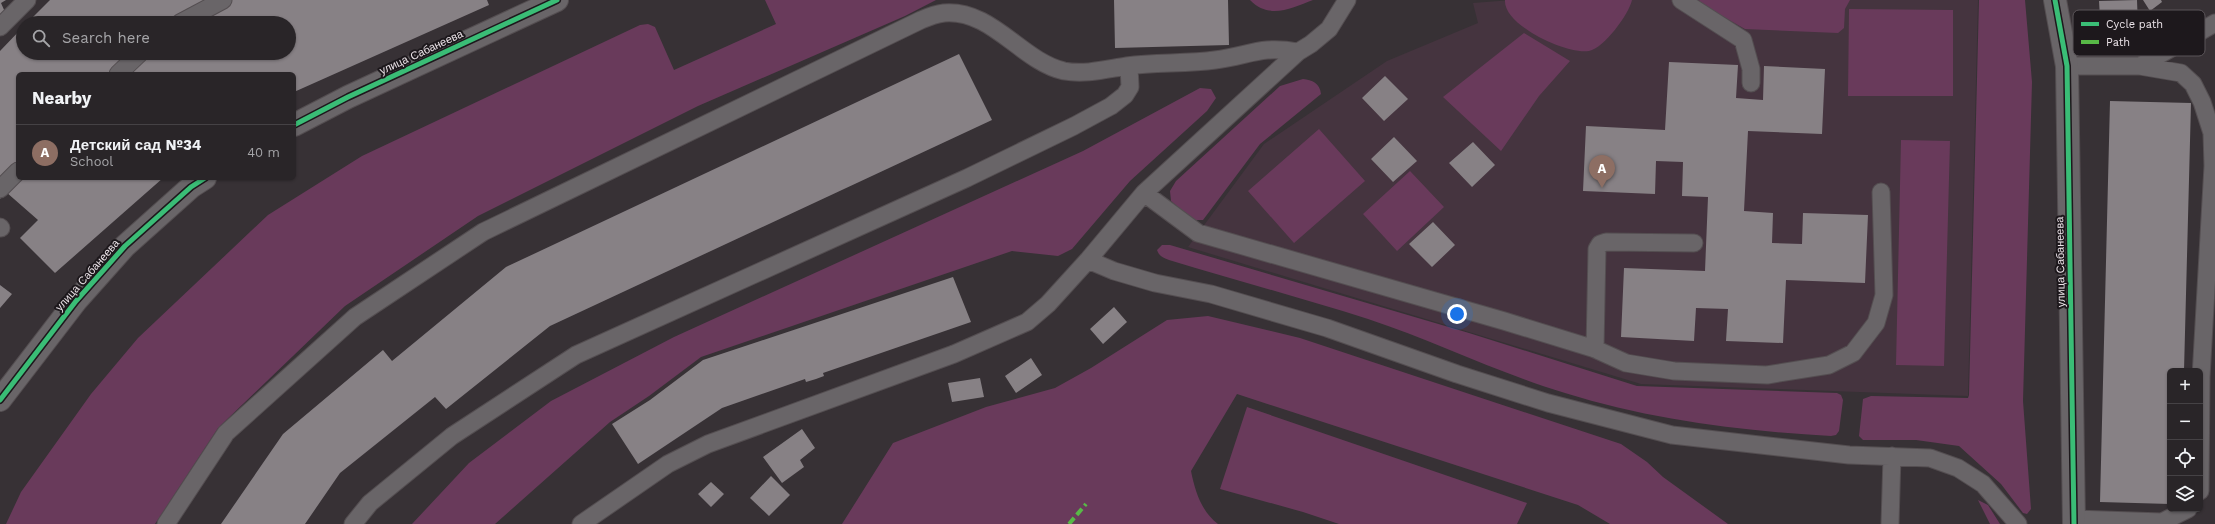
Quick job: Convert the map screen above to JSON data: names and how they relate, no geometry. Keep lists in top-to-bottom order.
{
  "streets": {
    "street": ["улица Сабанеева"]
  },
  "legend": ["Cycle path", "Path"],
  "page": {
    "search": "Search here",
    "heading": "Nearby",
    "list": [
      {
        "mark": "A",
        "name": "Детский сад №34",
        "note": "School",
        "value": "40 m"
      }
    ],
    "pins": "A",
    "map_buttons": ["+", "−"]
  }
}
